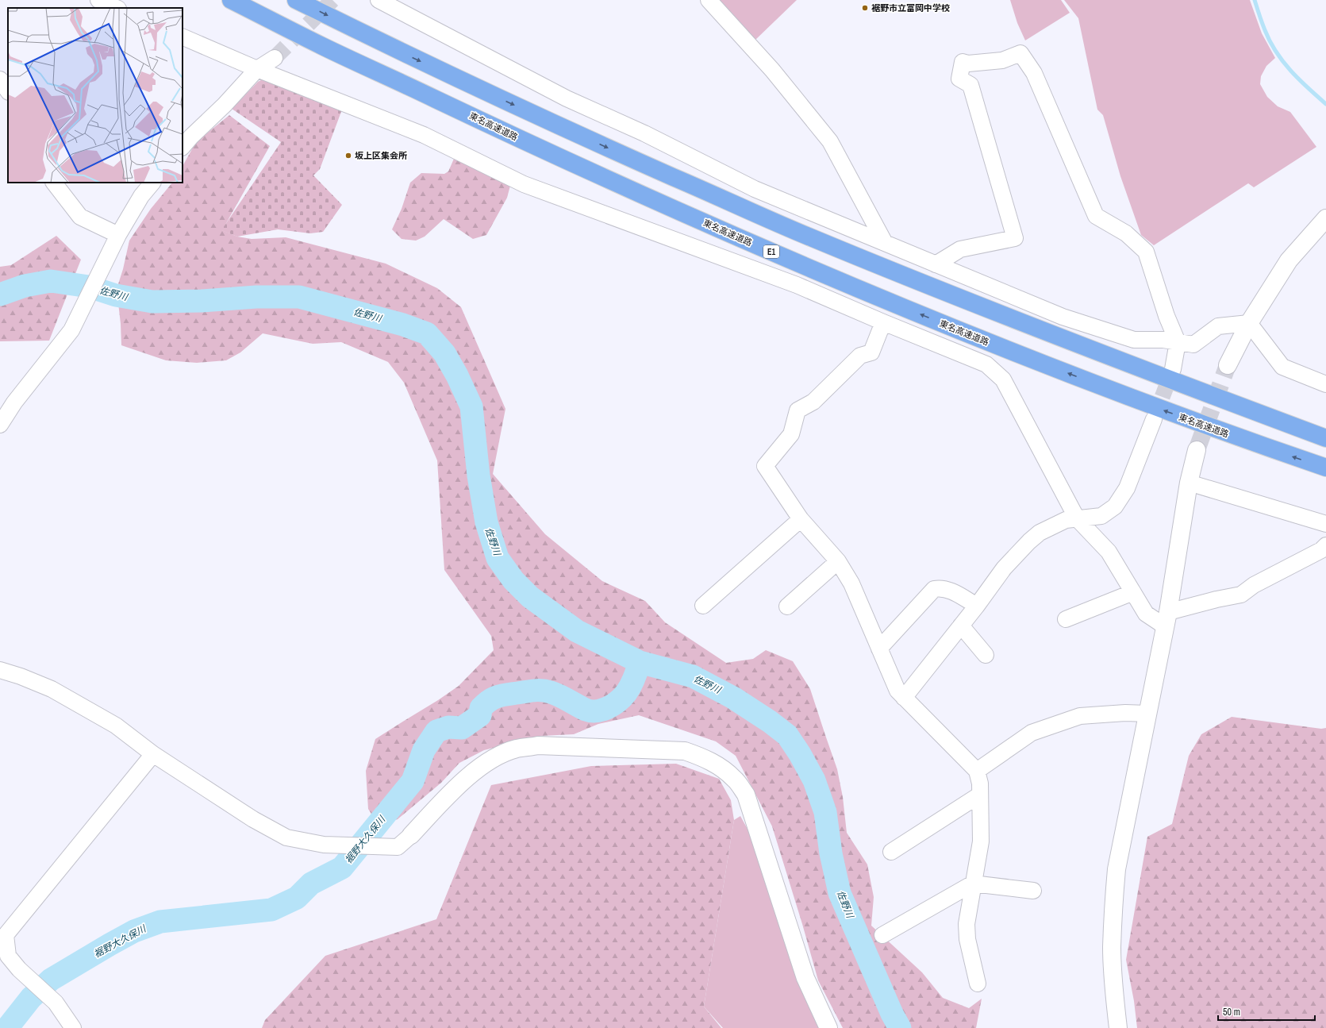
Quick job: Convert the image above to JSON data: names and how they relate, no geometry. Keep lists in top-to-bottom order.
{
  "streets": {
    "highway": ["東名高速道路", "E1"]
  },
  "water": ["佐野川", "裾野大久保川"],
  "places": ["裾野市立富岡中学校", "坂上区集会所"],
  "scale_bar": "50 m"
}
